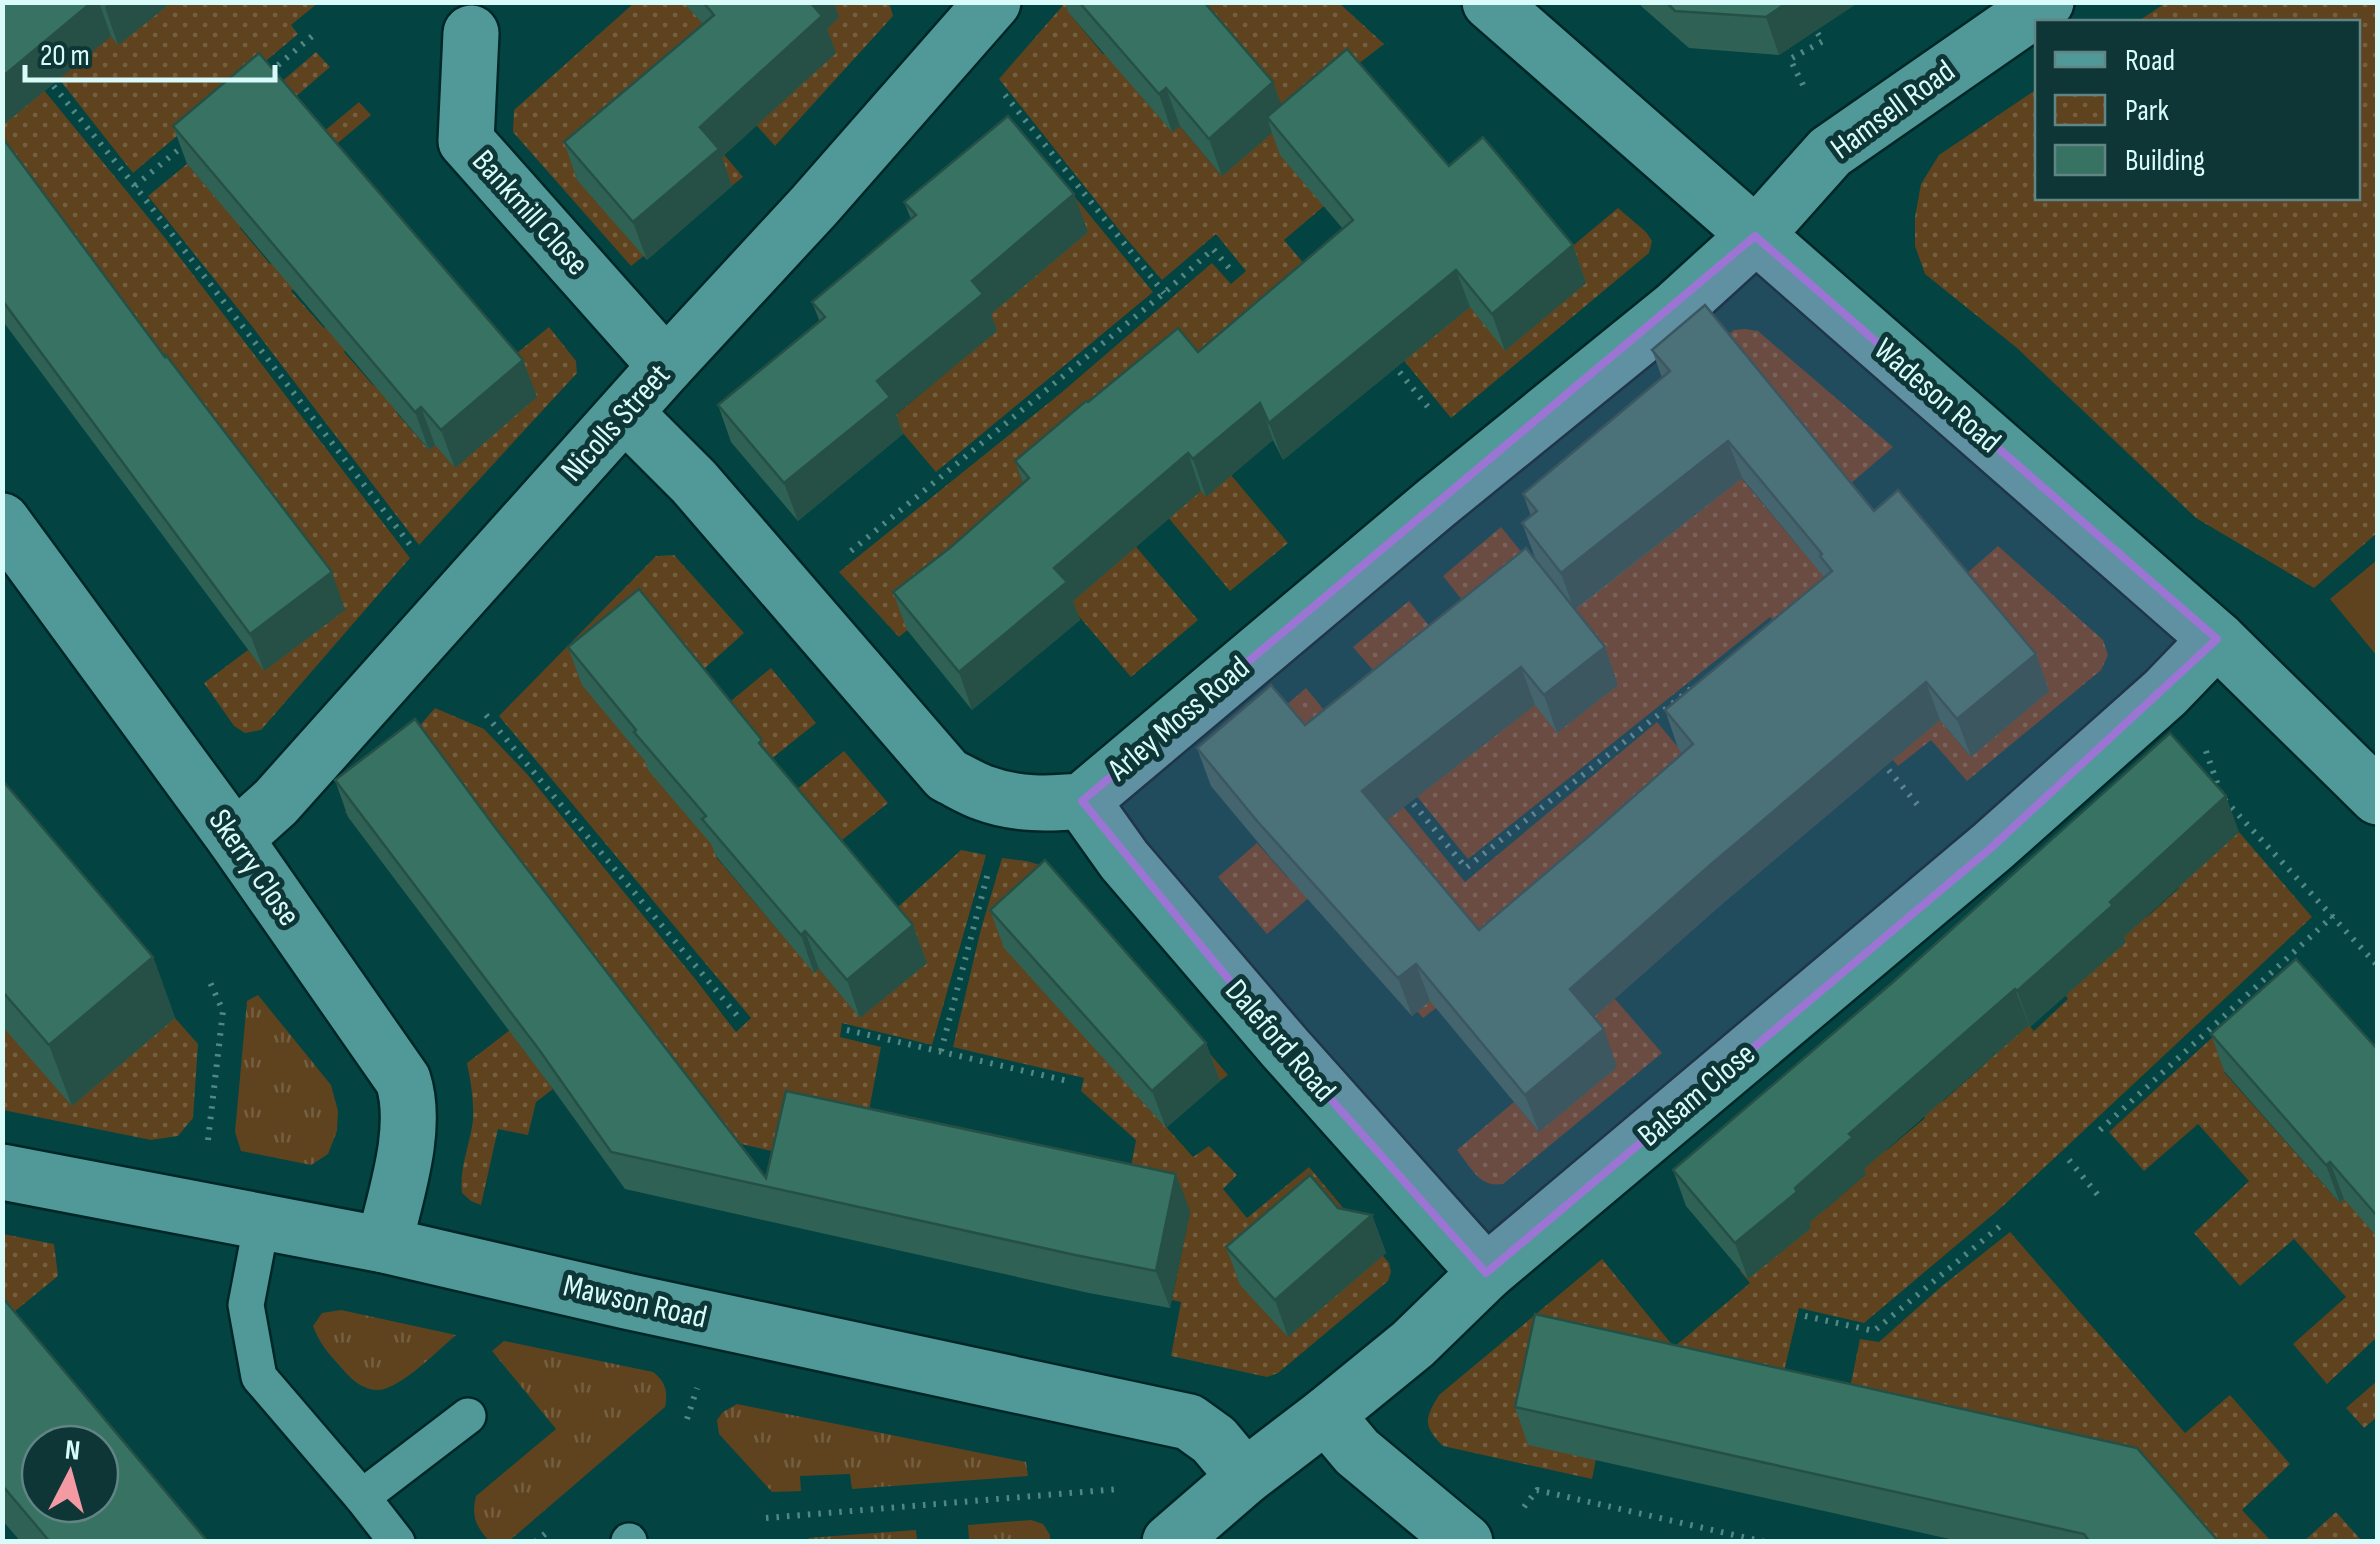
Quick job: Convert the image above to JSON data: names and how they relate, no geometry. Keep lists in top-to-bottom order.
{
  "streets": {
    "street": [
      "Hamsell Road",
      "Bankmill Close",
      "Wadeson Road",
      "Nicolls Street",
      "Arley Moss Road",
      "Skerry Close",
      "Daleford Road",
      "Balsam Close",
      "Mawson Road"
    ]
  },
  "crossings": [
    ["Hamsell Road", "Wadeson Road"],
    ["Hamsell Road", "Arley Moss Road"],
    ["Bankmill Close", "Nicolls Street"],
    ["Wadeson Road", "Arley Moss Road"],
    ["Wadeson Road", "Balsam Close"],
    ["Nicolls Street", "Arley Moss Road"],
    ["Nicolls Street", "Skerry Close"],
    ["Arley Moss Road", "Daleford Road"],
    ["Skerry Close", "Mawson Road"],
    ["Daleford Road", "Balsam Close"],
    ["Balsam Close", "Mawson Road"]
  ],
  "legend": ["Road", "Park", "Building"],
  "scale_bar": "20 m",
  "north": "top"
}
